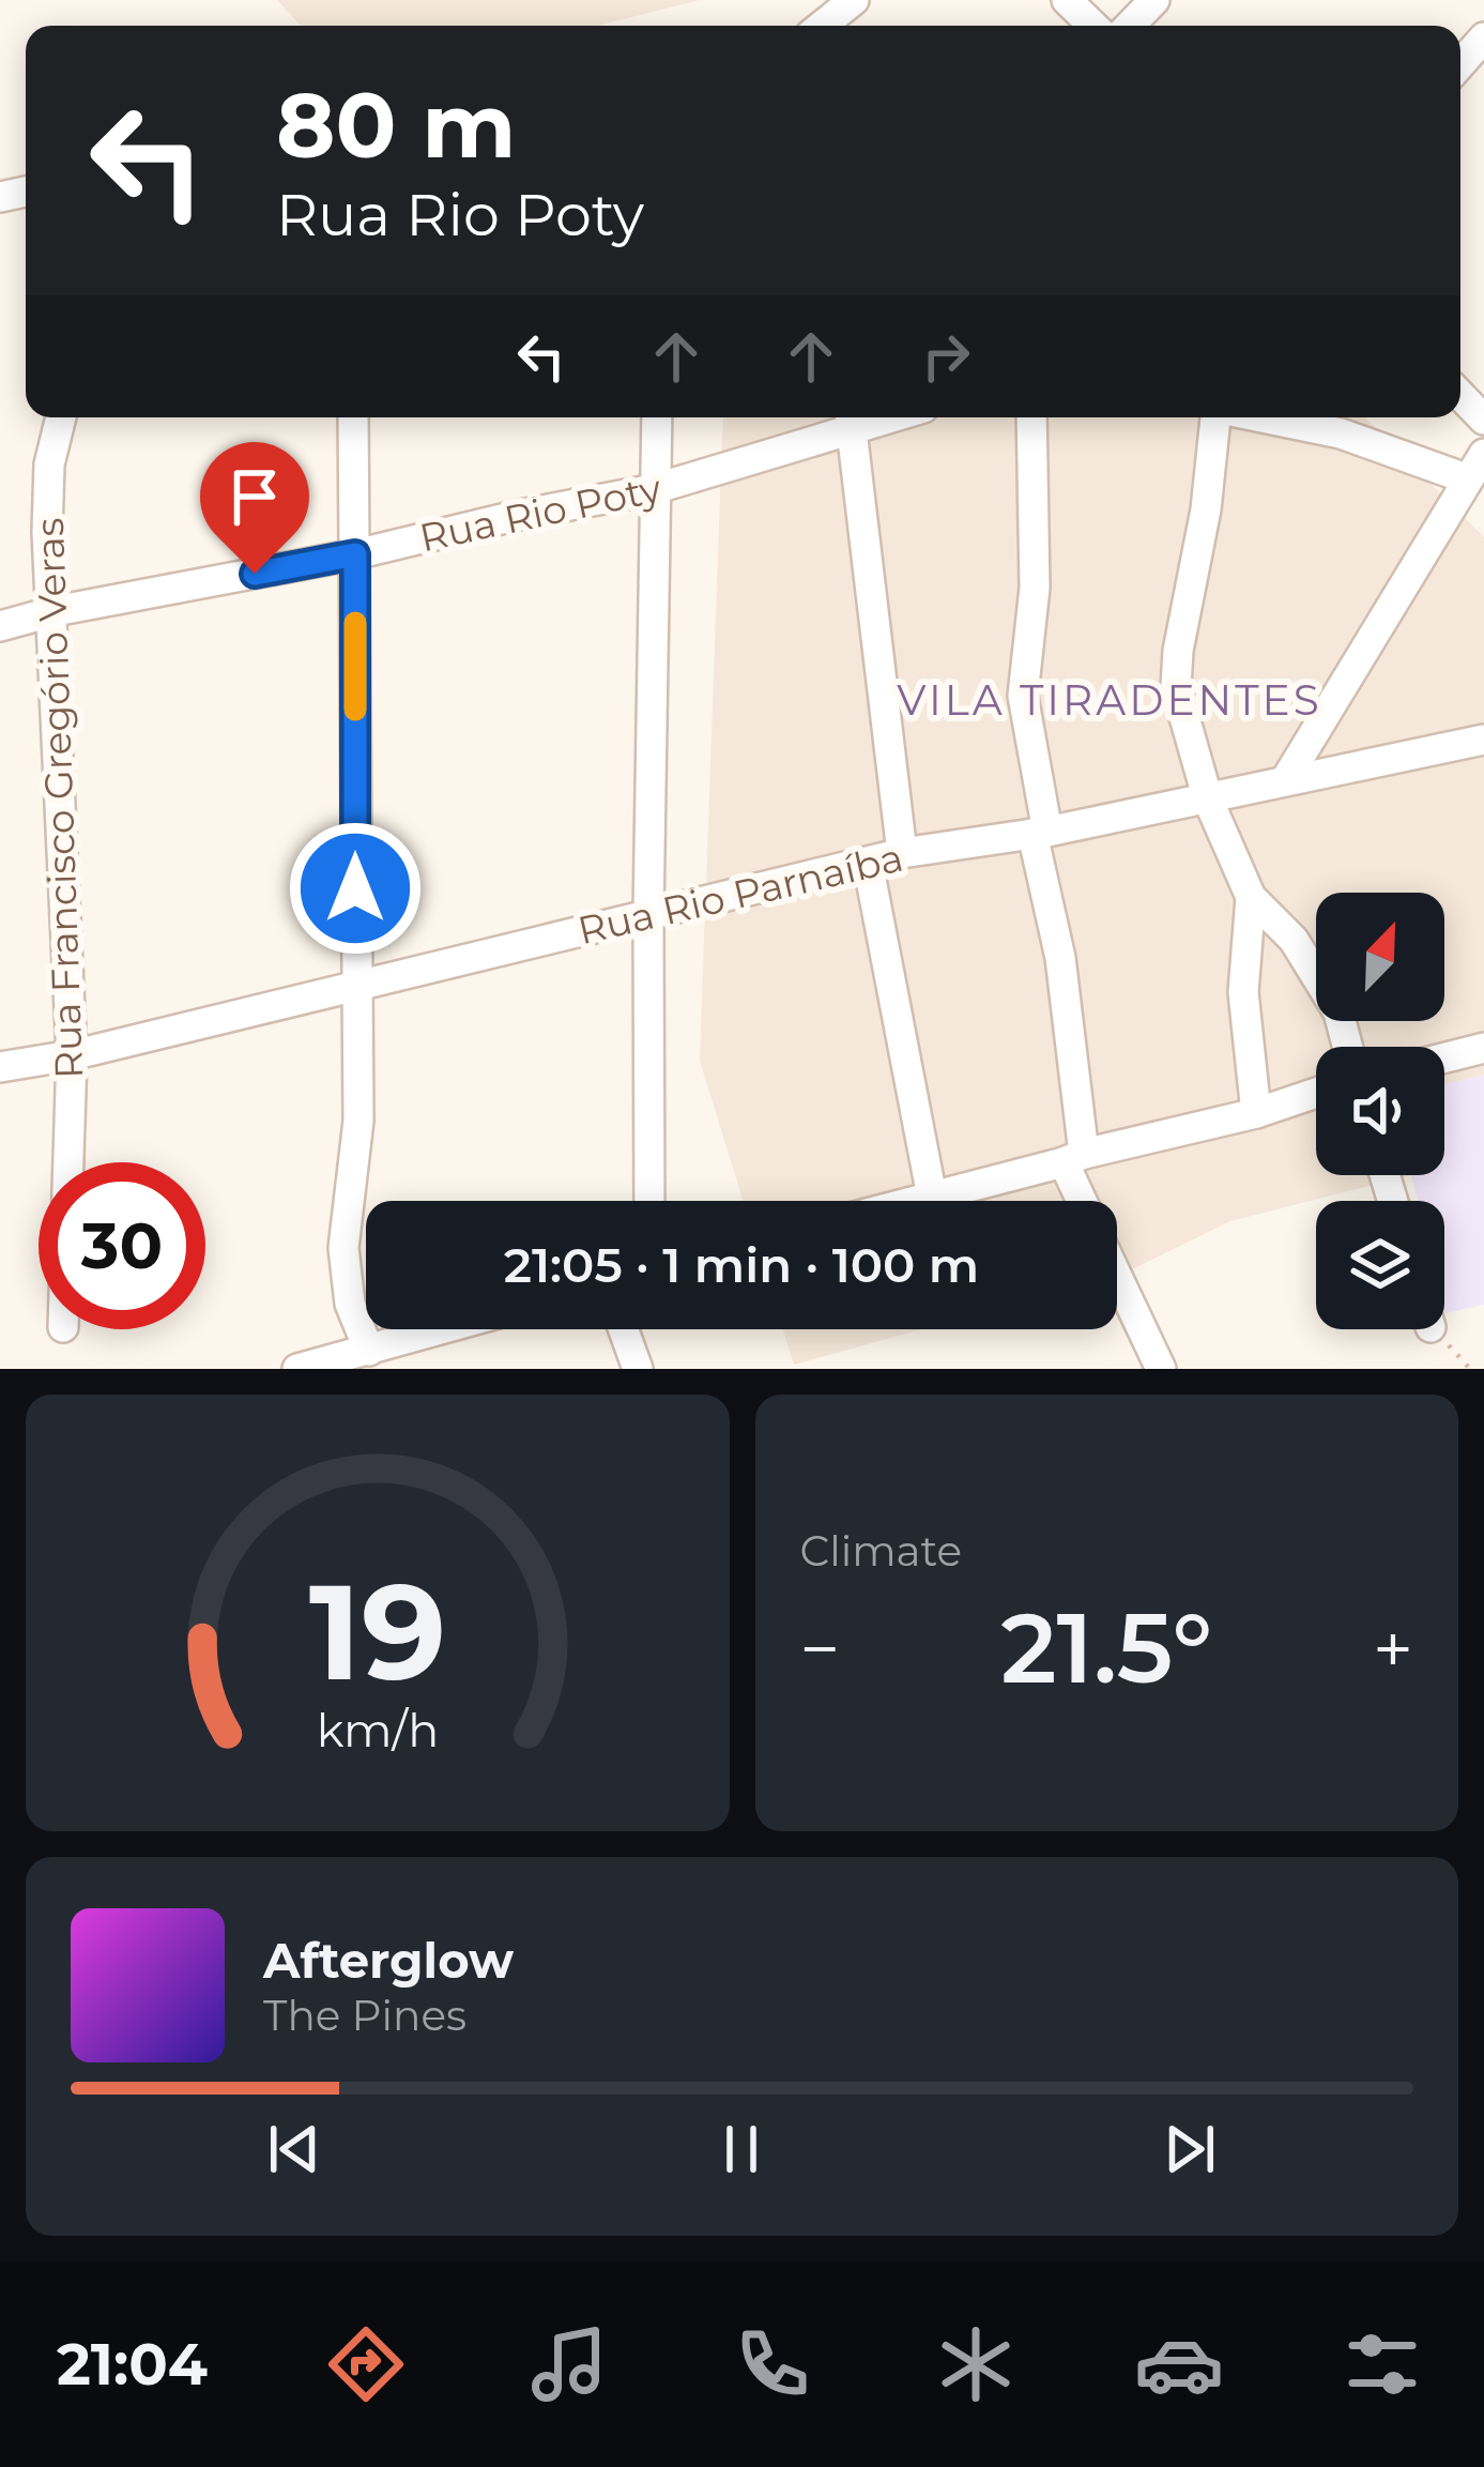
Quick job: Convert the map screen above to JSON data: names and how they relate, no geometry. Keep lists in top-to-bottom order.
{
  "streets": {
    "street": ["Rua Rio Poty", "Rua Francisco Gregório Veras", "Rua Rio Parnaíba"]
  },
  "crossings": [
    ["Rua Rio Poty", "Rua Francisco Gregório Veras"],
    ["Rua Francisco Gregório Veras", "Rua Rio Parnaíba"]
  ],
  "districts": ["VILA TIRADENTES"],
  "north": "top right",
  "page": {
    "turn": ["80 m", "Rua Rio Poty"],
    "limit": "30",
    "trip": "21:05 · 1 min · 100 m",
    "tile": "Climate",
    "heat": ["−", "21.5°", "+"],
    "song": ["Afterglow", "The Pines"],
    "tabs": "21:04",
    "gauge": ["19", "km/h"]
  }
}
